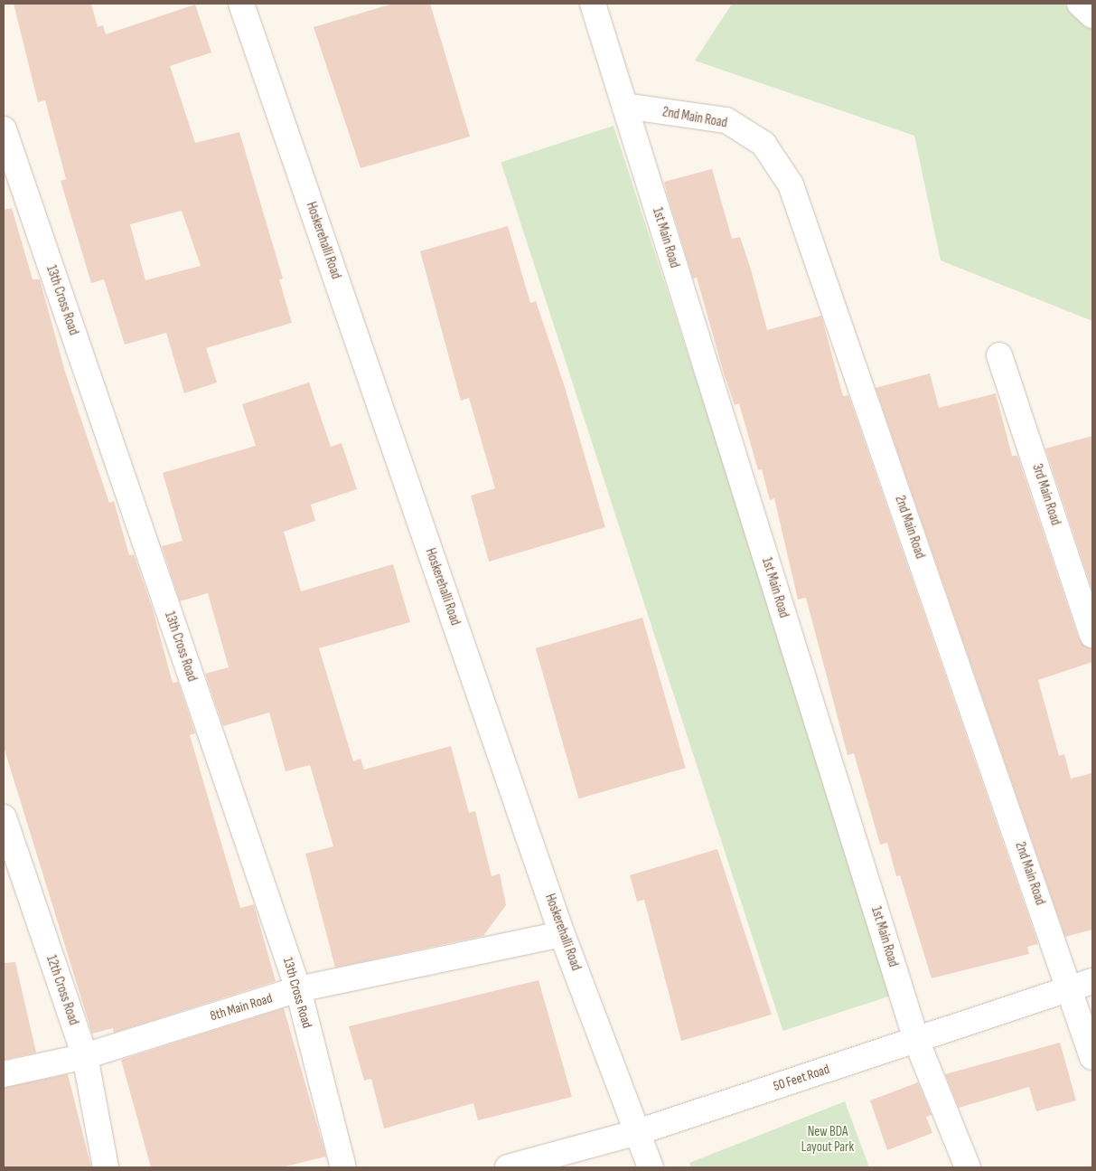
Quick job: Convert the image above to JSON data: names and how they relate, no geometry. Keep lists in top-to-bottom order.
{
  "streets": {
    "street": [
      "2nd Main Road",
      "1st Main Road",
      "Hoskerehalli Road",
      "13th Cross Road",
      "3rd Main Road",
      "12th Cross Road",
      "8th Main Road",
      "50 Feet Road"
    ]
  },
  "crossings": [
    ["2nd Main Road", "1st Main Road"],
    ["2nd Main Road", "50 Feet Road"],
    ["1st Main Road", "50 Feet Road"],
    ["Hoskerehalli Road", "8th Main Road"],
    ["Hoskerehalli Road", "50 Feet Road"],
    ["13th Cross Road", "8th Main Road"],
    ["12th Cross Road", "8th Main Road"]
  ],
  "parks": ["New BDA Layout Park"]
}
